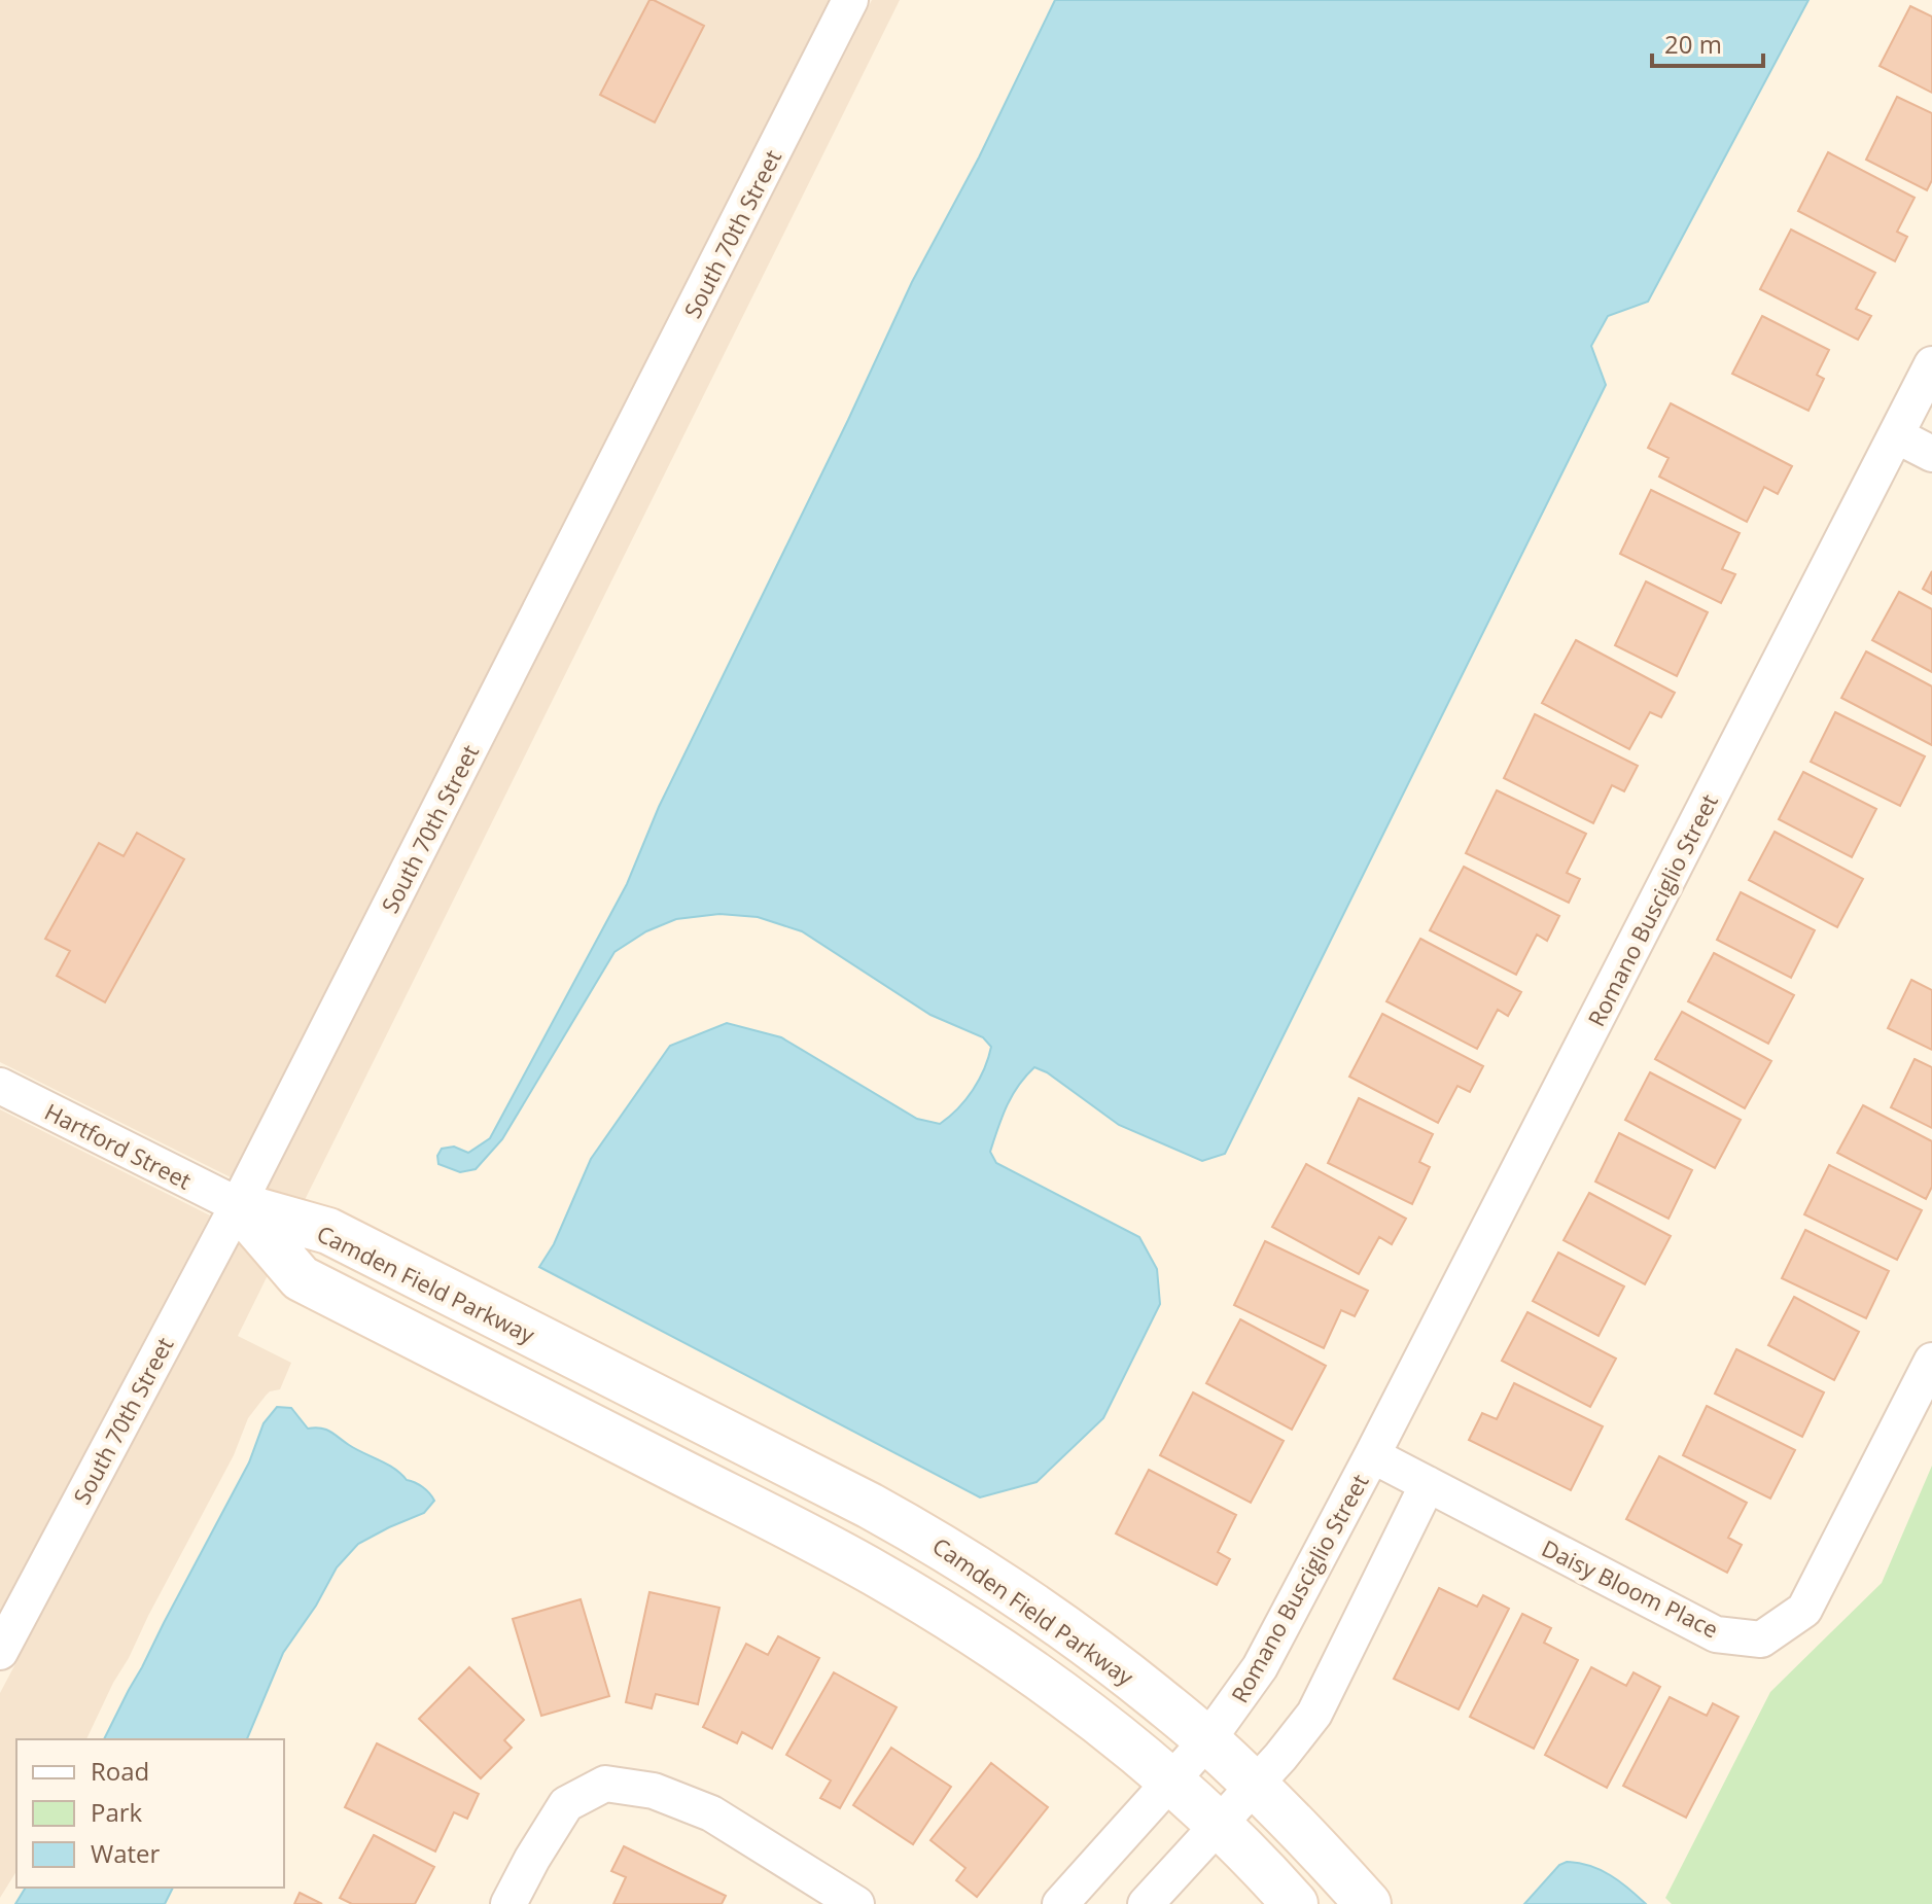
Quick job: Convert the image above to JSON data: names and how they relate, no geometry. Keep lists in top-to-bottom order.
{
  "streets": {
    "street": [
      "South 70th Street",
      "Romano Busciglio Street",
      "Hartford Street",
      "Camden Field Parkway",
      "Daisy Bloom Place"
    ]
  },
  "crossings": [
    ["South 70th Street", "Hartford Street"],
    ["South 70th Street", "Camden Field Parkway"],
    ["Romano Busciglio Street", "Camden Field Parkway"],
    ["Romano Busciglio Street", "Daisy Bloom Place"],
    ["Hartford Street", "Camden Field Parkway"]
  ],
  "legend": ["Road", "Park", "Water"],
  "scale_bar": "20 m"
}
